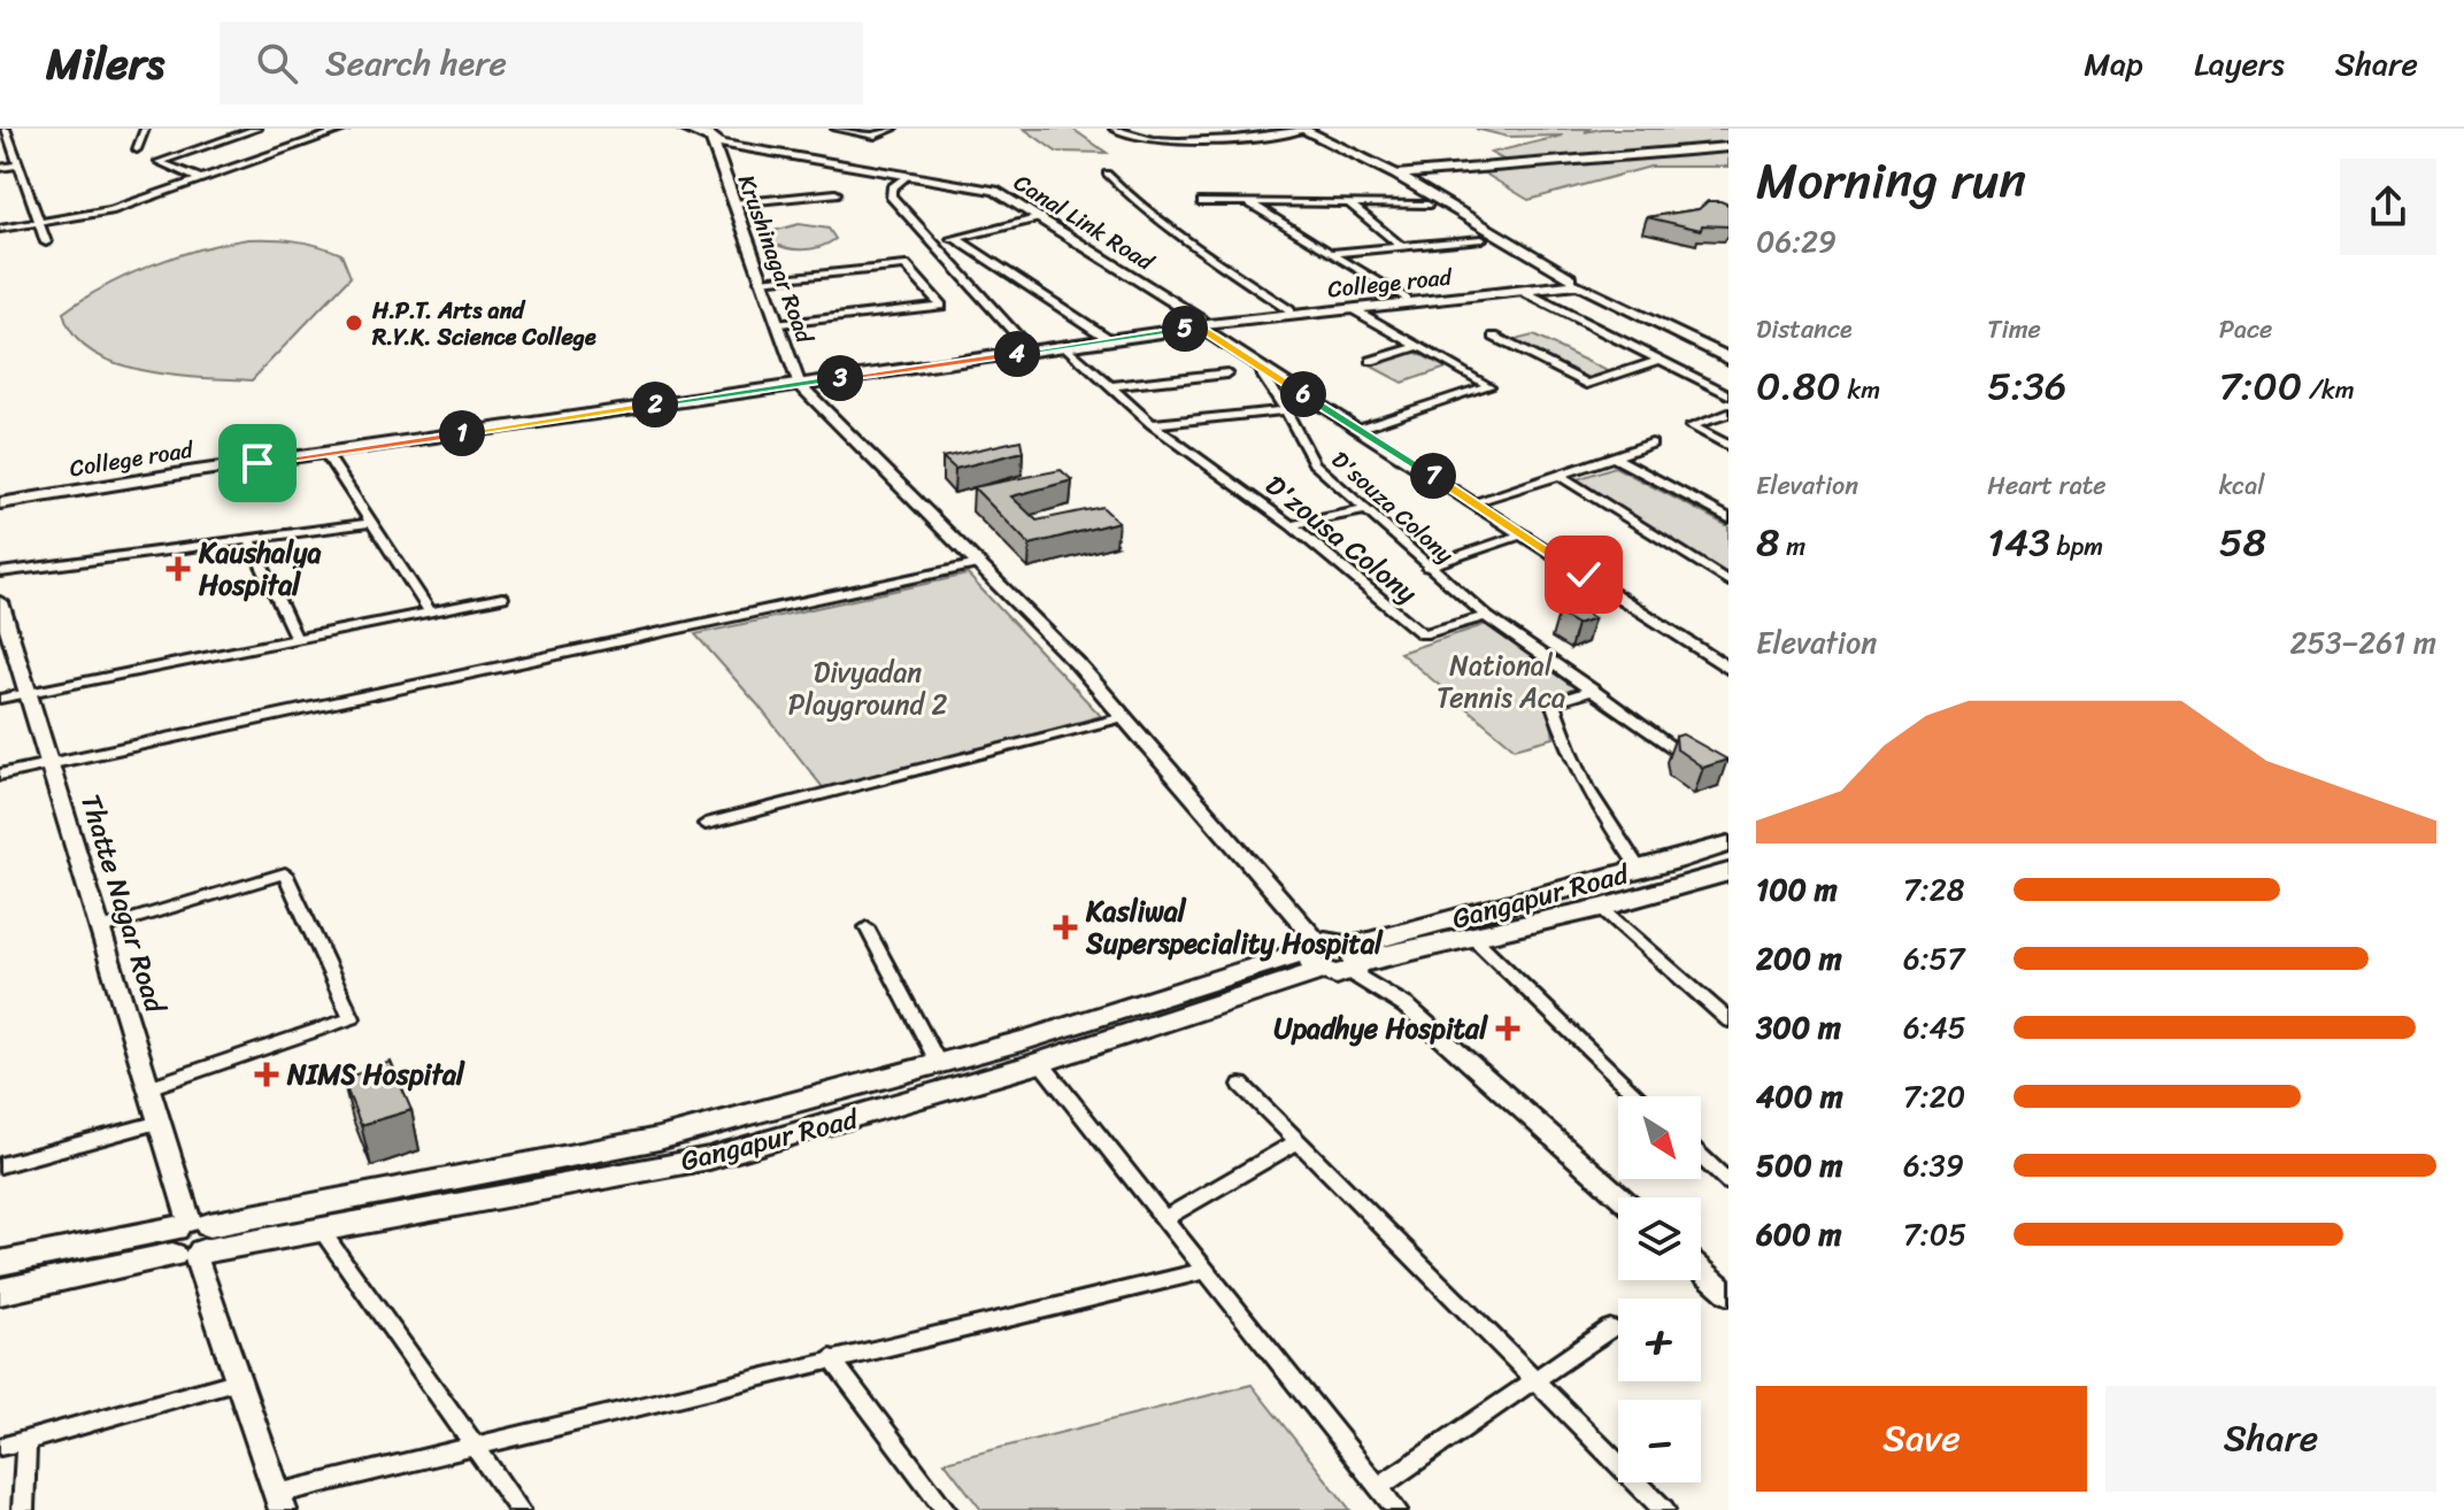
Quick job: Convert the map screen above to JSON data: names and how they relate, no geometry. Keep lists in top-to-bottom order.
{
  "streets": {
    "main road": ["College road", "Gangapur Road"],
    "street": [
      "Canal Link Road",
      "Krushinagar Road",
      "D'souza Colony",
      "D'zousa Colony",
      "Thatte Nagar Road"
    ]
  },
  "crossings": [
    ["Canal Link Road", "Krushinagar Road"],
    ["Canal Link Road", "College road"],
    ["Canal Link Road", "D'souza Colony"],
    ["Krushinagar Road", "College road"],
    ["College road", "D'zousa Colony"],
    ["D'souza Colony", "D'zousa Colony"],
    ["Gangapur Road", "Thatte Nagar Road"]
  ],
  "parks": ["National Tennis Aca", "Divyadan Playground 2"],
  "places": {
    "other": ["H.P.T. Arts and R.Y.K. Science College"],
    "health": [
      "Kaushalya Hospital",
      "Kasliwal Superspeciality Hospital",
      "Upadhye Hospital",
      "NIMS Hospital"
    ]
  },
  "north": "bottom right",
  "page": {
    "header": "Milers",
    "search": "Search here",
    "nav": ["Map", "Layers", "Share"],
    "heading": ["Morning run", "06:29"],
    "stats": [
      ["Distance", "0.80 km"],
      ["Time", "5:36"],
      ["Pace", "7:00 /km"],
      ["Elevation", "8 m"],
      ["Heart rate", "143 bpm"],
      ["kcal", "58"]
    ],
    "pins": [
      "5",
      "4",
      "3",
      "6",
      "2",
      "1",
      "7"
    ],
    "chart": ["Elevation", "253–261 m"],
    "list": [
      {
        "name": "100 m",
        "note": "7:28"
      },
      {
        "name": "200 m",
        "note": "6:57"
      },
      {
        "name": "300 m",
        "note": "6:45"
      },
      {
        "name": "400 m",
        "note": "7:20"
      },
      {
        "name": "500 m",
        "note": "6:39"
      },
      {
        "name": "600 m",
        "note": "7:05"
      }
    ],
    "map_buttons": ["+", "−"],
    "buttons": ["Save", "Share"]
  }
}
